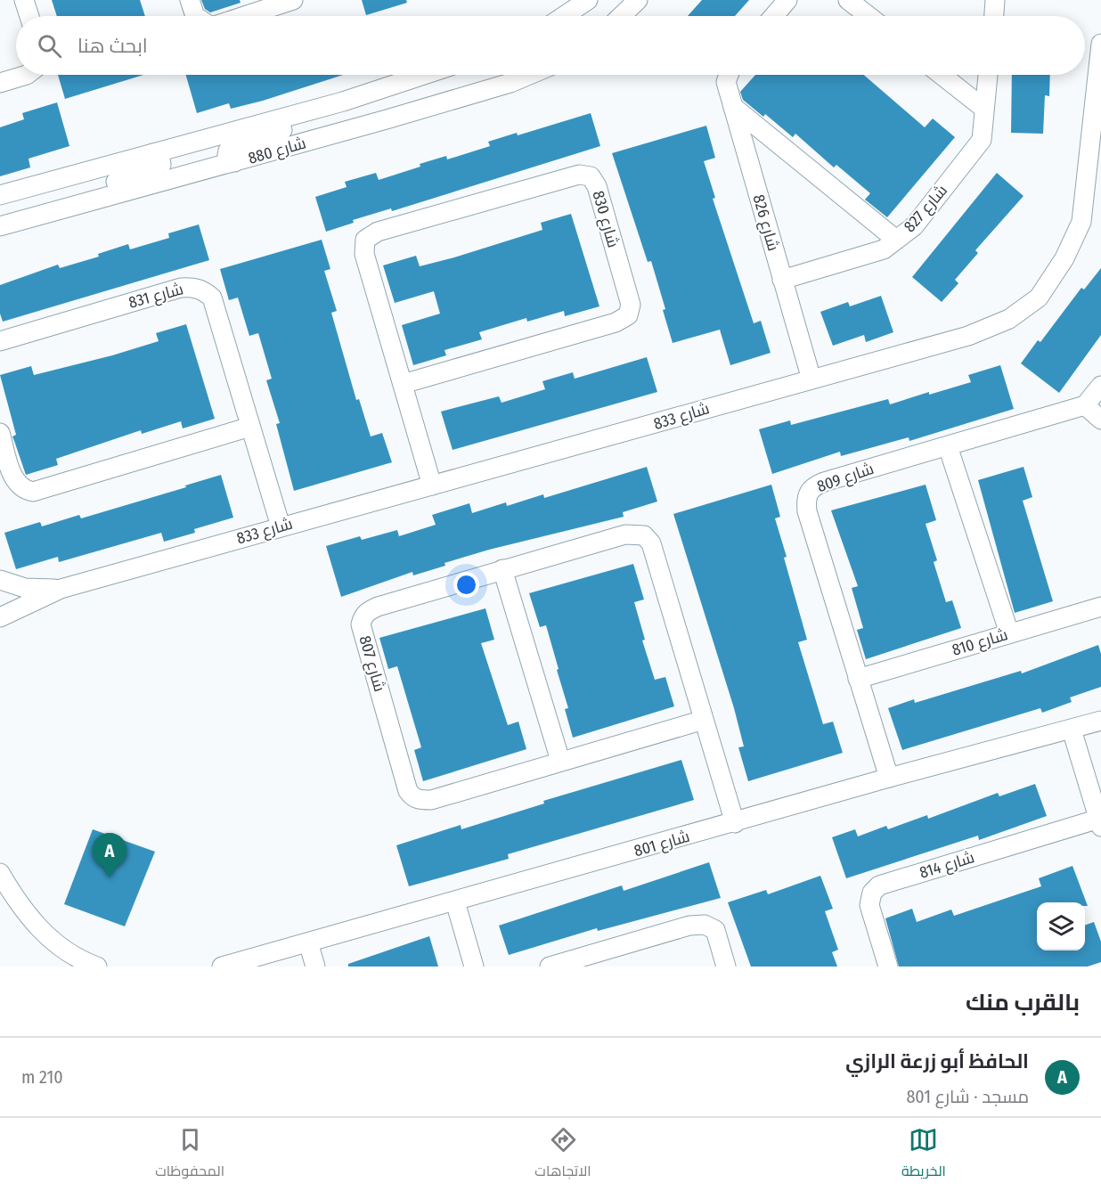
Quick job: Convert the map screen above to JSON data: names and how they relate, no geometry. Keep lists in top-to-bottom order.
{
  "streets": {
    "street": [
      "شارع 880",
      "شارع 827",
      "شارع 830",
      "شارع 826",
      "شارع 831",
      "شارع 833",
      "شارع 809",
      "شارع 810",
      "شارع 807",
      "شارع 801",
      "شارع 814"
    ]
  },
  "crossings": [
    ["شارع 827", "شارع 826"],
    ["شارع 830", "شارع 833"],
    ["شارع 826", "شارع 833"],
    ["شارع 831", "شارع 833"],
    ["شارع 809", "شارع 810"],
    ["شارع 809", "شارع 801"],
    ["شارع 807", "شارع 801"],
    ["شارع 801", "شارع 814"]
  ],
  "page": {
    "search": "ابحث هنا",
    "pins": "A",
    "heading": "بالقرب منك",
    "list": [
      {
        "mark": "A",
        "name": "الحافظ أبو زرعة الرازي",
        "note": "مسجد · شارع 801",
        "value": "210 m"
      }
    ],
    "nav": ["الخريطة", "الاتجاهات", "المحفوظات"]
  }
}
